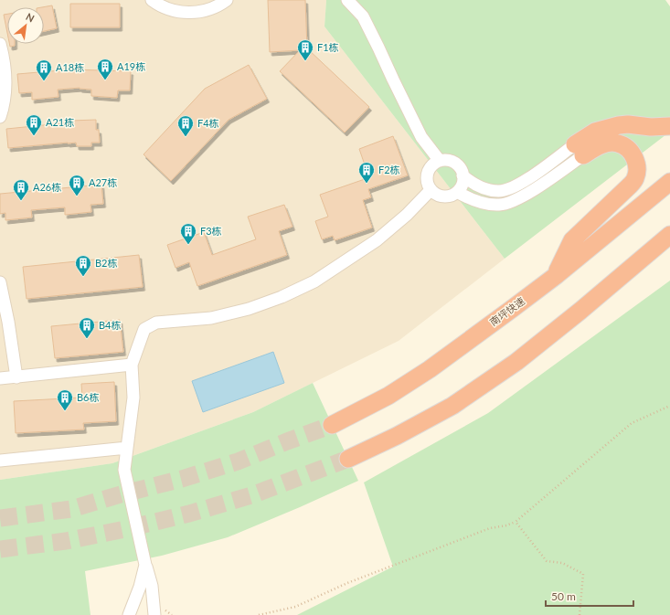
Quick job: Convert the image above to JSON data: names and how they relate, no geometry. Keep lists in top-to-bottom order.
{
  "streets": {
    "highway": ["南坪快速"]
  },
  "places": {
    "building": [
      "F1栋",
      "A19栋",
      "A18栋",
      "A21栋",
      "F4栋",
      "F2栋",
      "A27栋",
      "A26栋",
      "F3栋",
      "B2栋",
      "B4栋",
      "B6栋"
    ]
  },
  "scale_bar": "50 m",
  "north": "top right"
}
